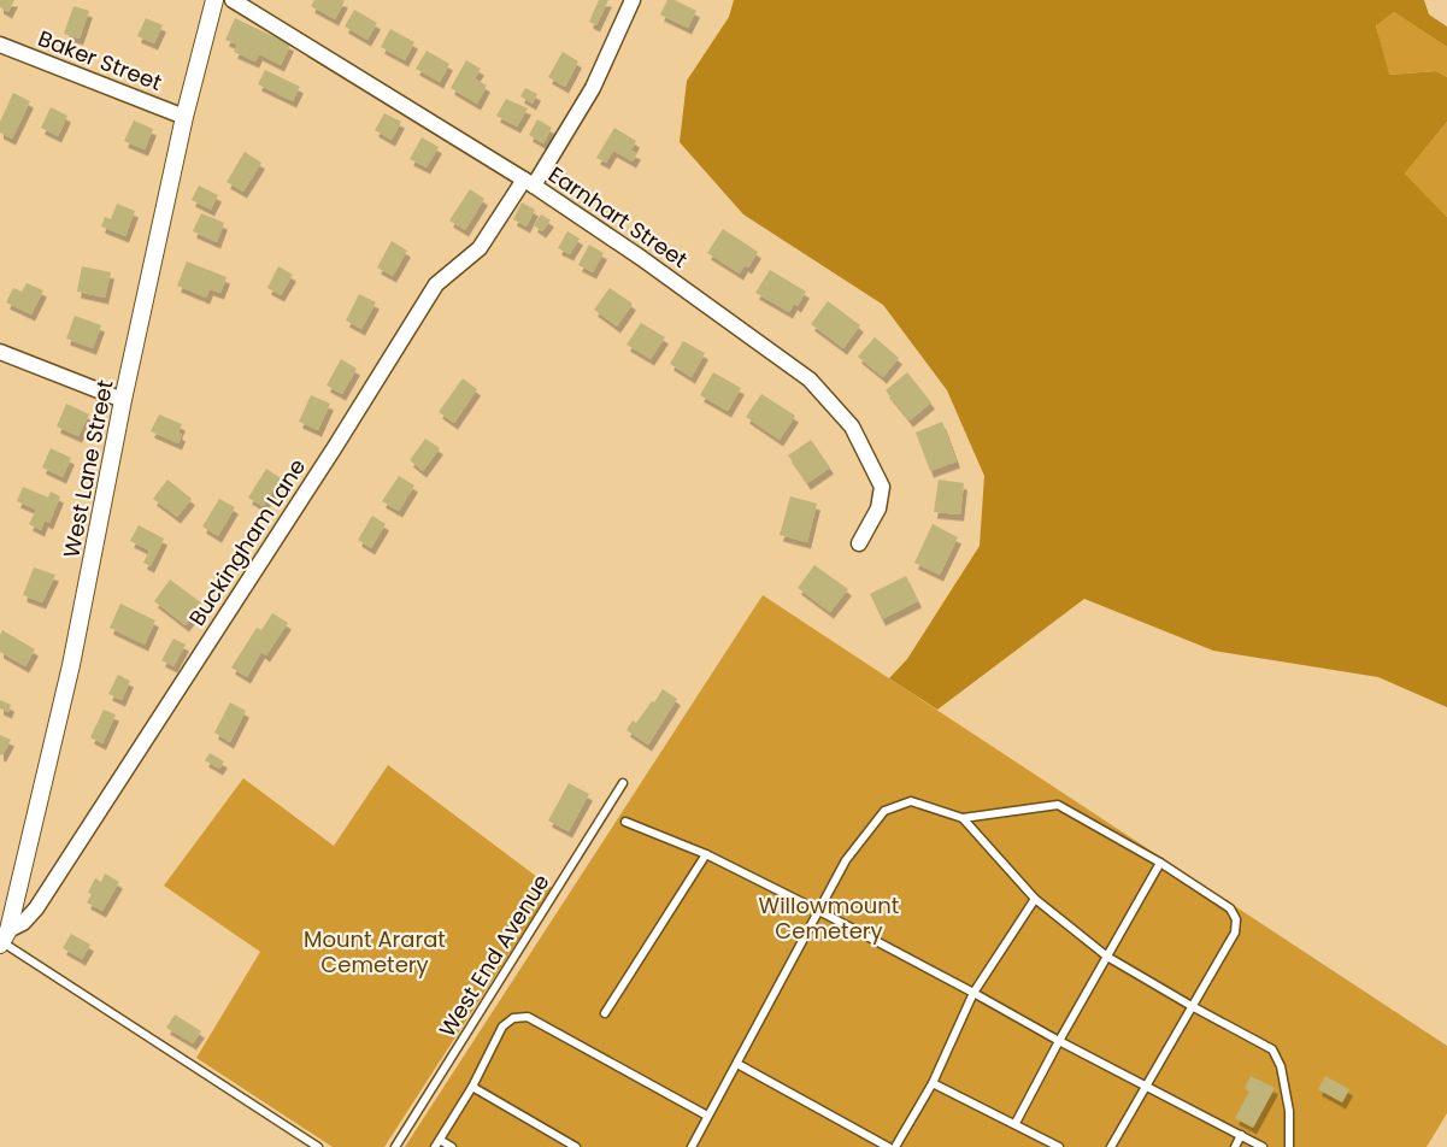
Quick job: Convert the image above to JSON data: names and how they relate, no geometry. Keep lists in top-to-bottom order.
{
  "streets": {
    "street": [
      "Baker Street",
      "Earnhart Street",
      "West Lane Street",
      "Buckingham Lane"
    ],
    "lane": ["West End Avenue"]
  },
  "crossings": [
    ["Baker Street", "West Lane Street"],
    ["Earnhart Street", "Buckingham Lane"],
    ["West Lane Street", "Buckingham Lane"]
  ],
  "parks": ["Willowmount Cemetery", "Mount Ararat Cemetery"]
}
